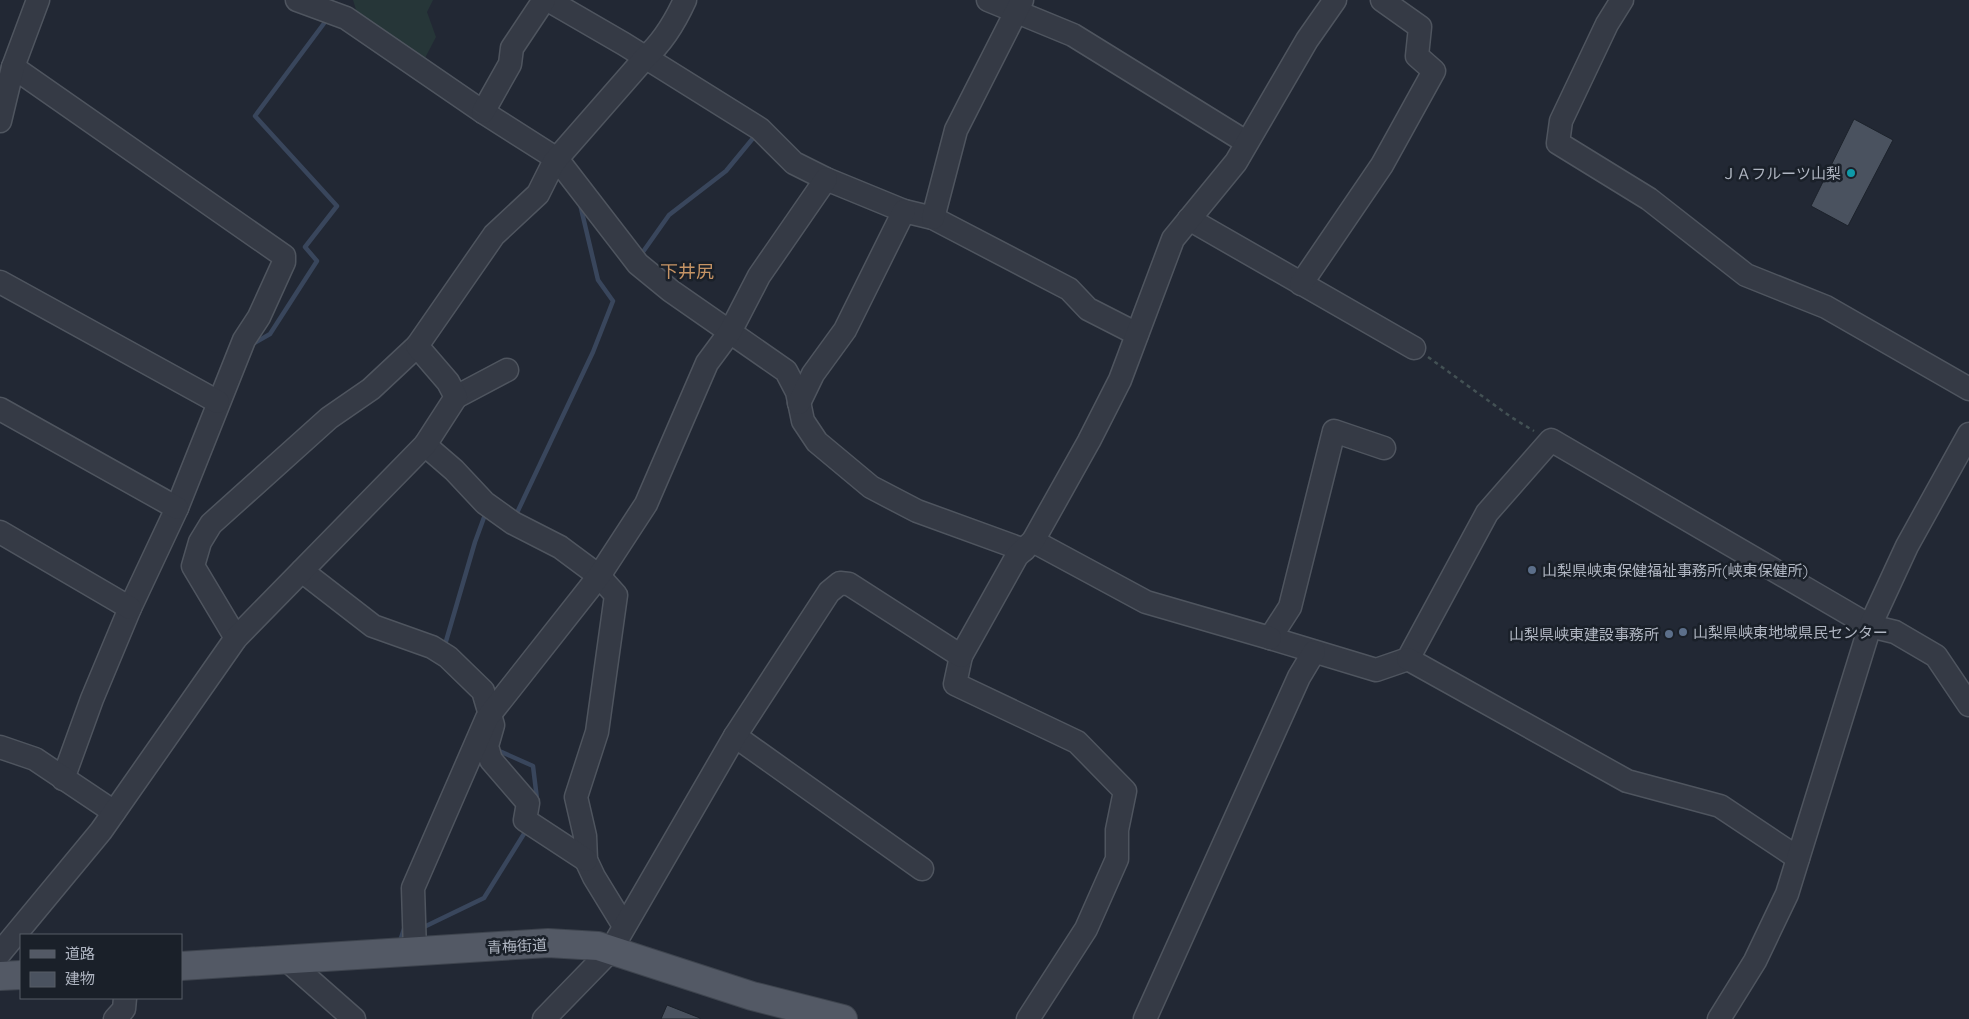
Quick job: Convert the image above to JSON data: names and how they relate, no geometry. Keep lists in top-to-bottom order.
{
  "streets": {
    "main road": ["青梅街道"]
  },
  "districts": ["下井尻"],
  "places": [
    "ＪＡフルーツ山梨",
    "山梨県峡東保健福祉事務所(峡東保健所)",
    "山梨県峡東地域県民センター",
    "山梨県峡東建設事務所"
  ],
  "legend": ["道路", "建物"]
}
